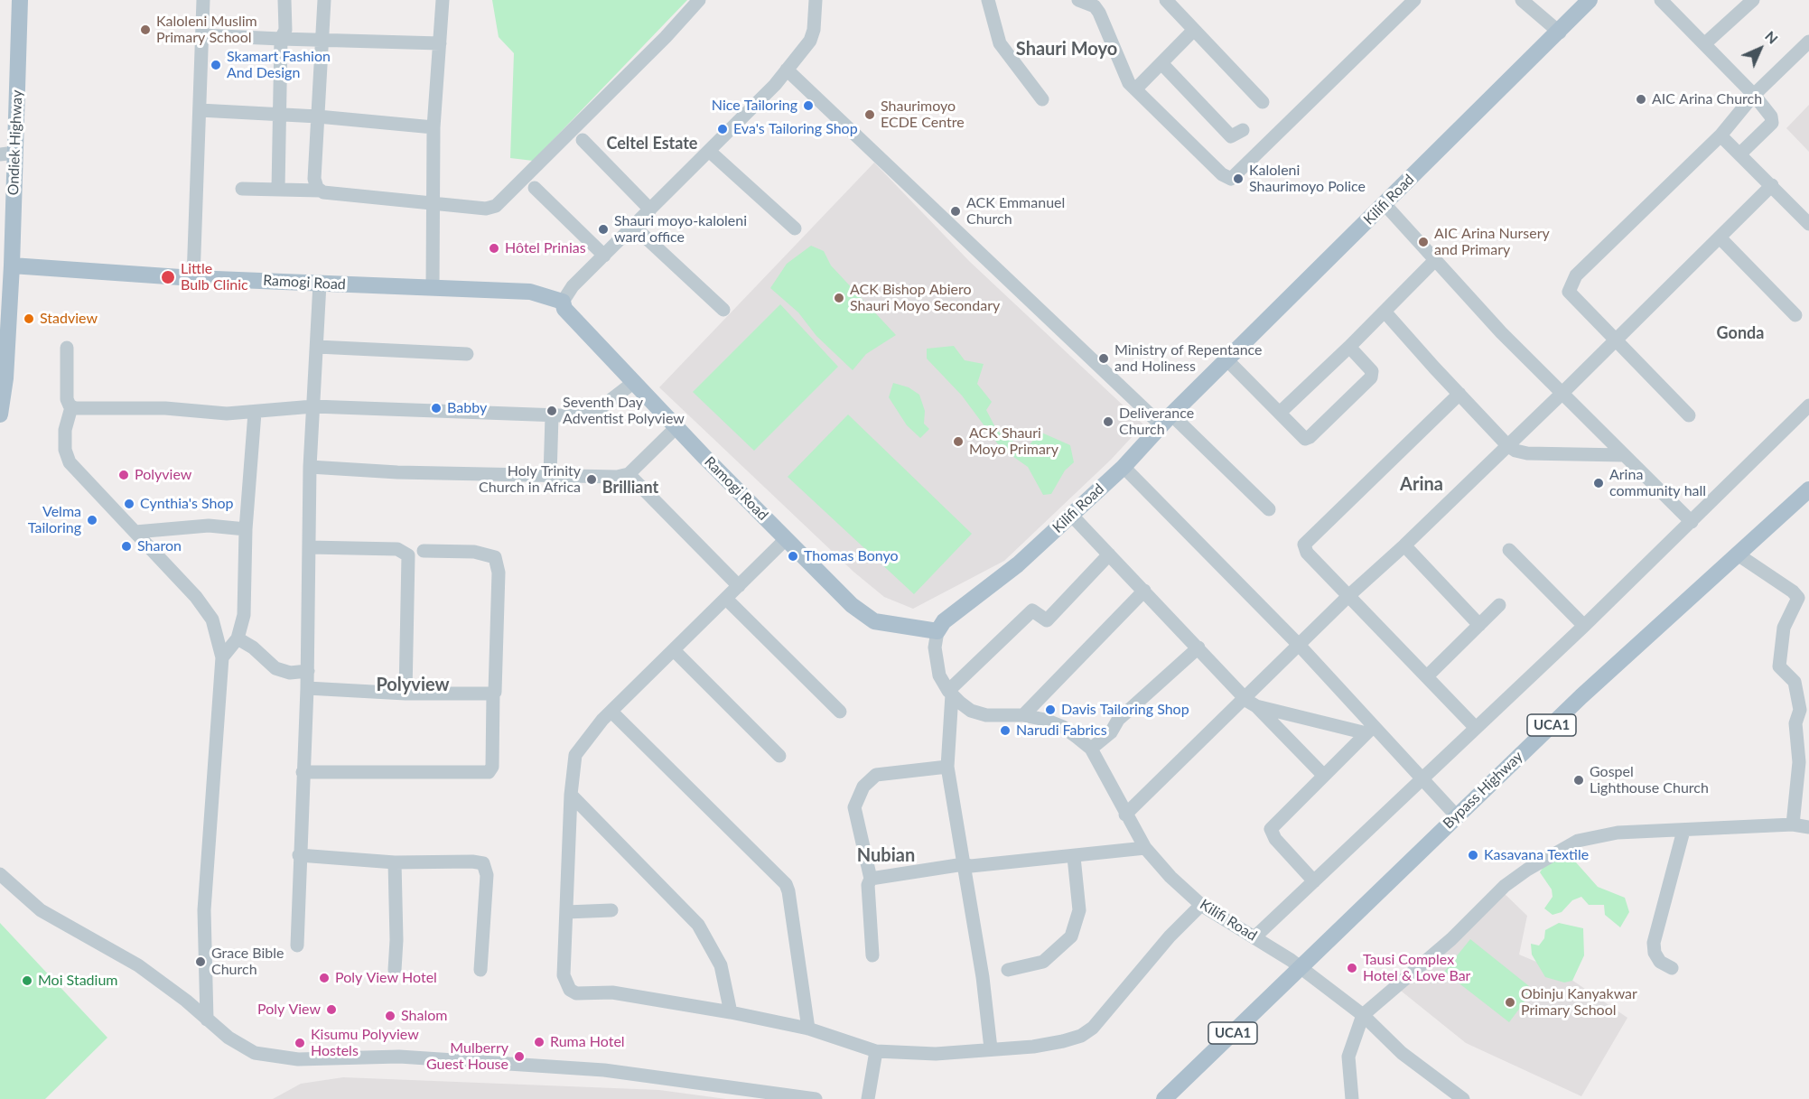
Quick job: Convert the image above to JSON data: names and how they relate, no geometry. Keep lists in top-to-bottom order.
{
  "streets": {
    "main road": [
      "Ondiek Highway",
      "Kilifi Road",
      "Ramogi Road",
      "UCA1",
      "Bypass Highway"
    ]
  },
  "crossings": [
    ["Ondiek Highway", "Ramogi Road"],
    ["Kilifi Road", "Ramogi Road"],
    ["Kilifi Road", "Bypass Highway"]
  ],
  "districts": [
    "Shauri Moyo",
    "Celtel Estate",
    "Gonda",
    "Arina",
    "Brilliant",
    "Polyview",
    "Nubian"
  ],
  "places": [
    "Kaloleni Muslim Primary School",
    "Skamart Fashion And Design",
    "AIC Arina Church",
    "Nice Tailoring",
    "Shaurimoyo ECDE Centre",
    "Eva's Tailoring Shop",
    "Kaloleni Shaurimoyo Police",
    "ACK Emmanuel Church",
    "Shauri moyo-kaloleni ward office",
    "AIC Arina Nursery and Primary",
    "Hôtel Prinias",
    "Little Bulb Clinic",
    "ACK Bishop Abiero Shauri Moyo Secondary",
    "Stadview",
    "Ministry of Repentance and Holiness",
    "Babby",
    "Seventh Day Adventist Polyview",
    "Deliverance Church",
    "ACK Shauri Moyo Primary",
    "Polyview",
    "Holy Trinity Church in Africa",
    "Arina community hall",
    "Cynthia's Shop",
    "Velma Tailoring",
    "Sharon",
    "Thomas Bonyo",
    "Davis Tailoring Shop",
    "Narudi Fabrics",
    "Gospel Lighthouse Church",
    "Kasavana Textile",
    "Grace Bible Church",
    "Tausi Complex Hotel & Love Bar",
    "Poly View Hotel",
    "Moi Stadium",
    "Obinju Kanyakwar Primary School",
    "Poly View",
    "Shalom",
    "Ruma Hotel",
    "Kisumu Polyview Hostels",
    "Mulberry Guest House"
  ],
  "north": "top right"
}
